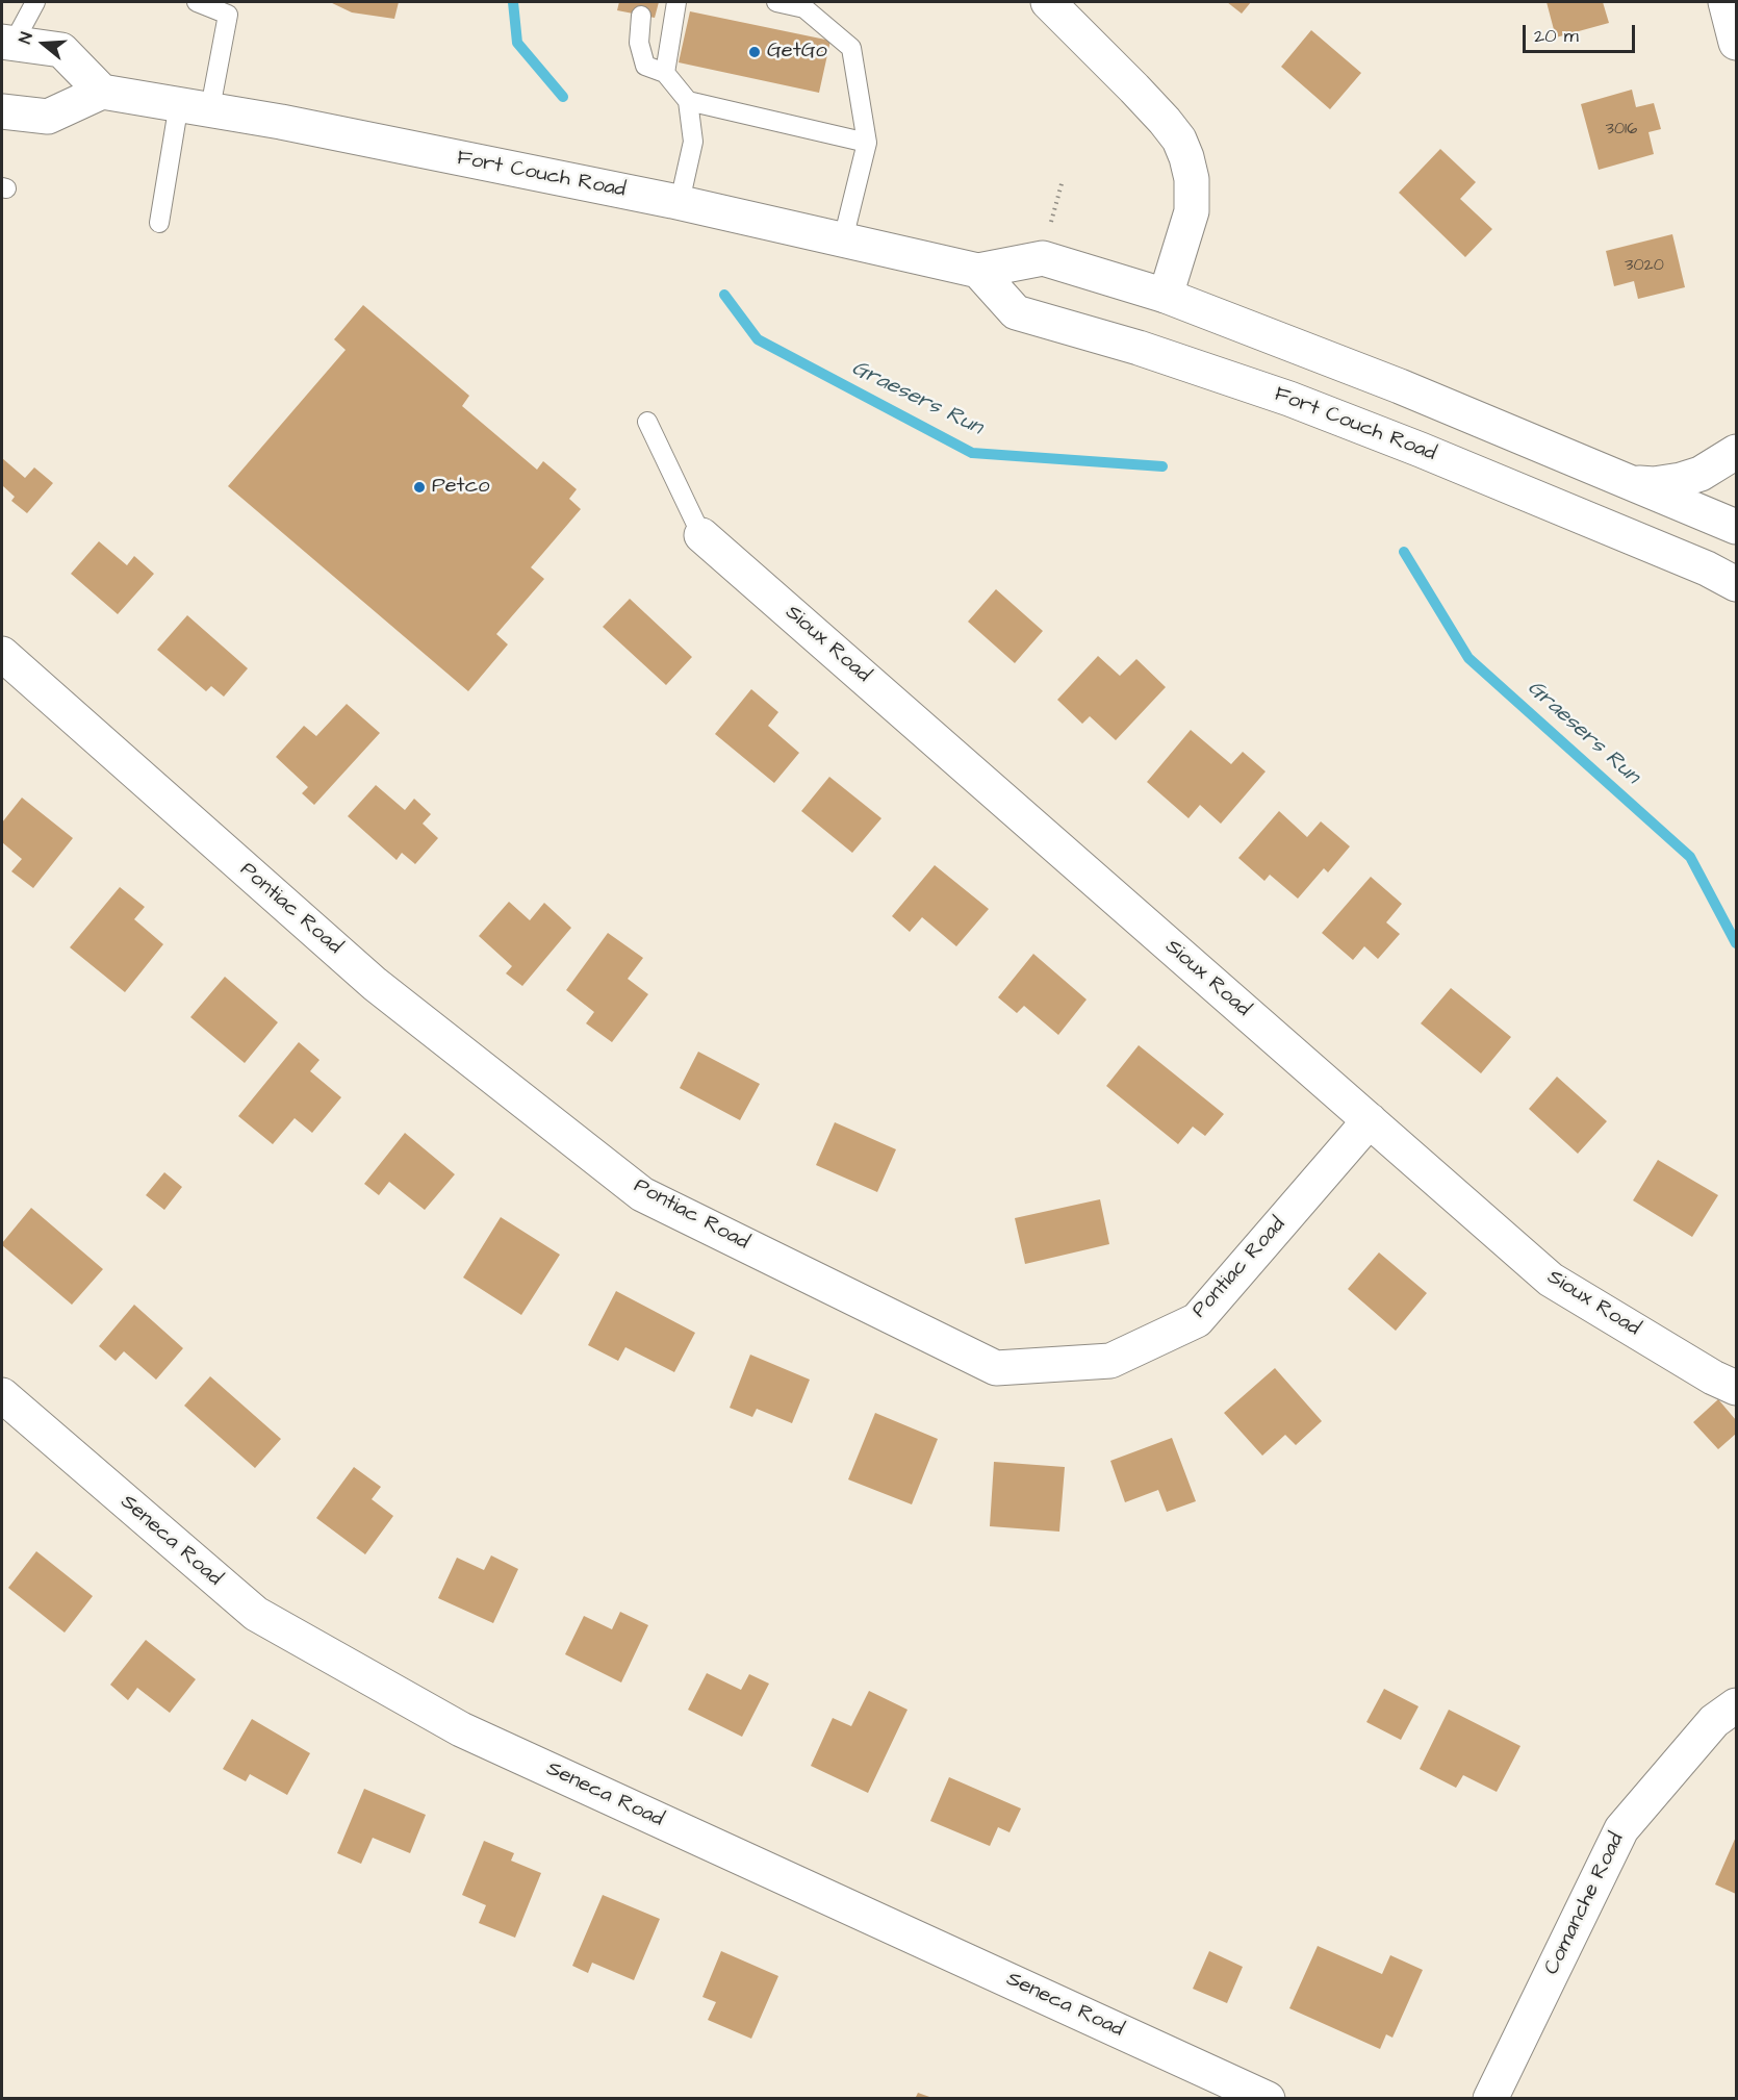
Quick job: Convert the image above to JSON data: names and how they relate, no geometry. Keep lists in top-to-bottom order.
{
  "streets": {
    "street": [
      "Fort Couch Road",
      "Sioux Road",
      "Pontiac Road",
      "Seneca Road",
      "Comanche Road"
    ]
  },
  "crossings": [
    ["Sioux Road", "Pontiac Road"]
  ],
  "water": ["Graesers Run"],
  "places": ["GetGo", "Petco"],
  "house_numbers": ["3016", "3020"],
  "scale_bar": "20 m",
  "north": "left"
}
